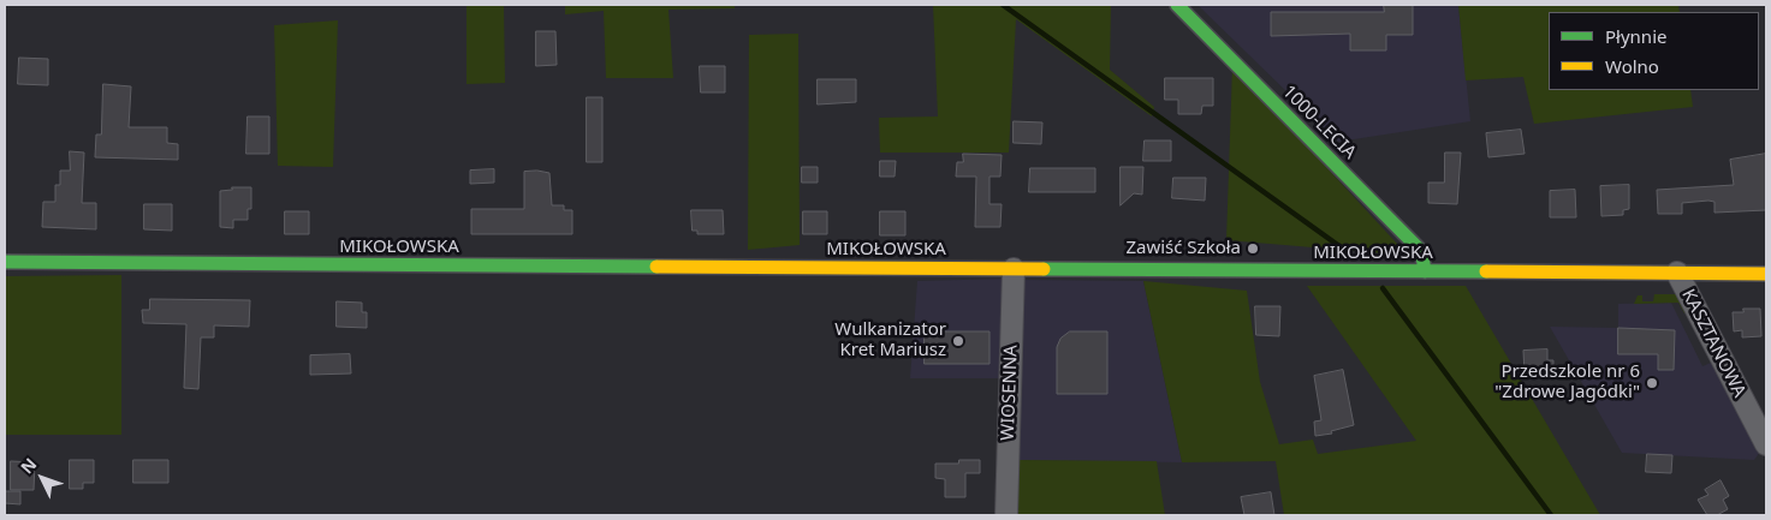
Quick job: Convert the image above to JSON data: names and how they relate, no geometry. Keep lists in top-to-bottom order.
{
  "streets": {
    "main road": ["1000-LECIA", "MIKOŁOWSKA"],
    "street": ["KASZTANOWA", "WIOSENNA"]
  },
  "crossings": [
    ["1000-LECIA", "MIKOŁOWSKA"],
    ["MIKOŁOWSKA", "KASZTANOWA"],
    ["MIKOŁOWSKA", "WIOSENNA"]
  ],
  "places": ["Zawiść Szkoła", "Wulkanizator Kret Mariusz", "Przedszkole nr 6 \"Zdrowe Jagódki\""],
  "legend": ["Płynnie", "Wolno"],
  "north": "top left"
}
